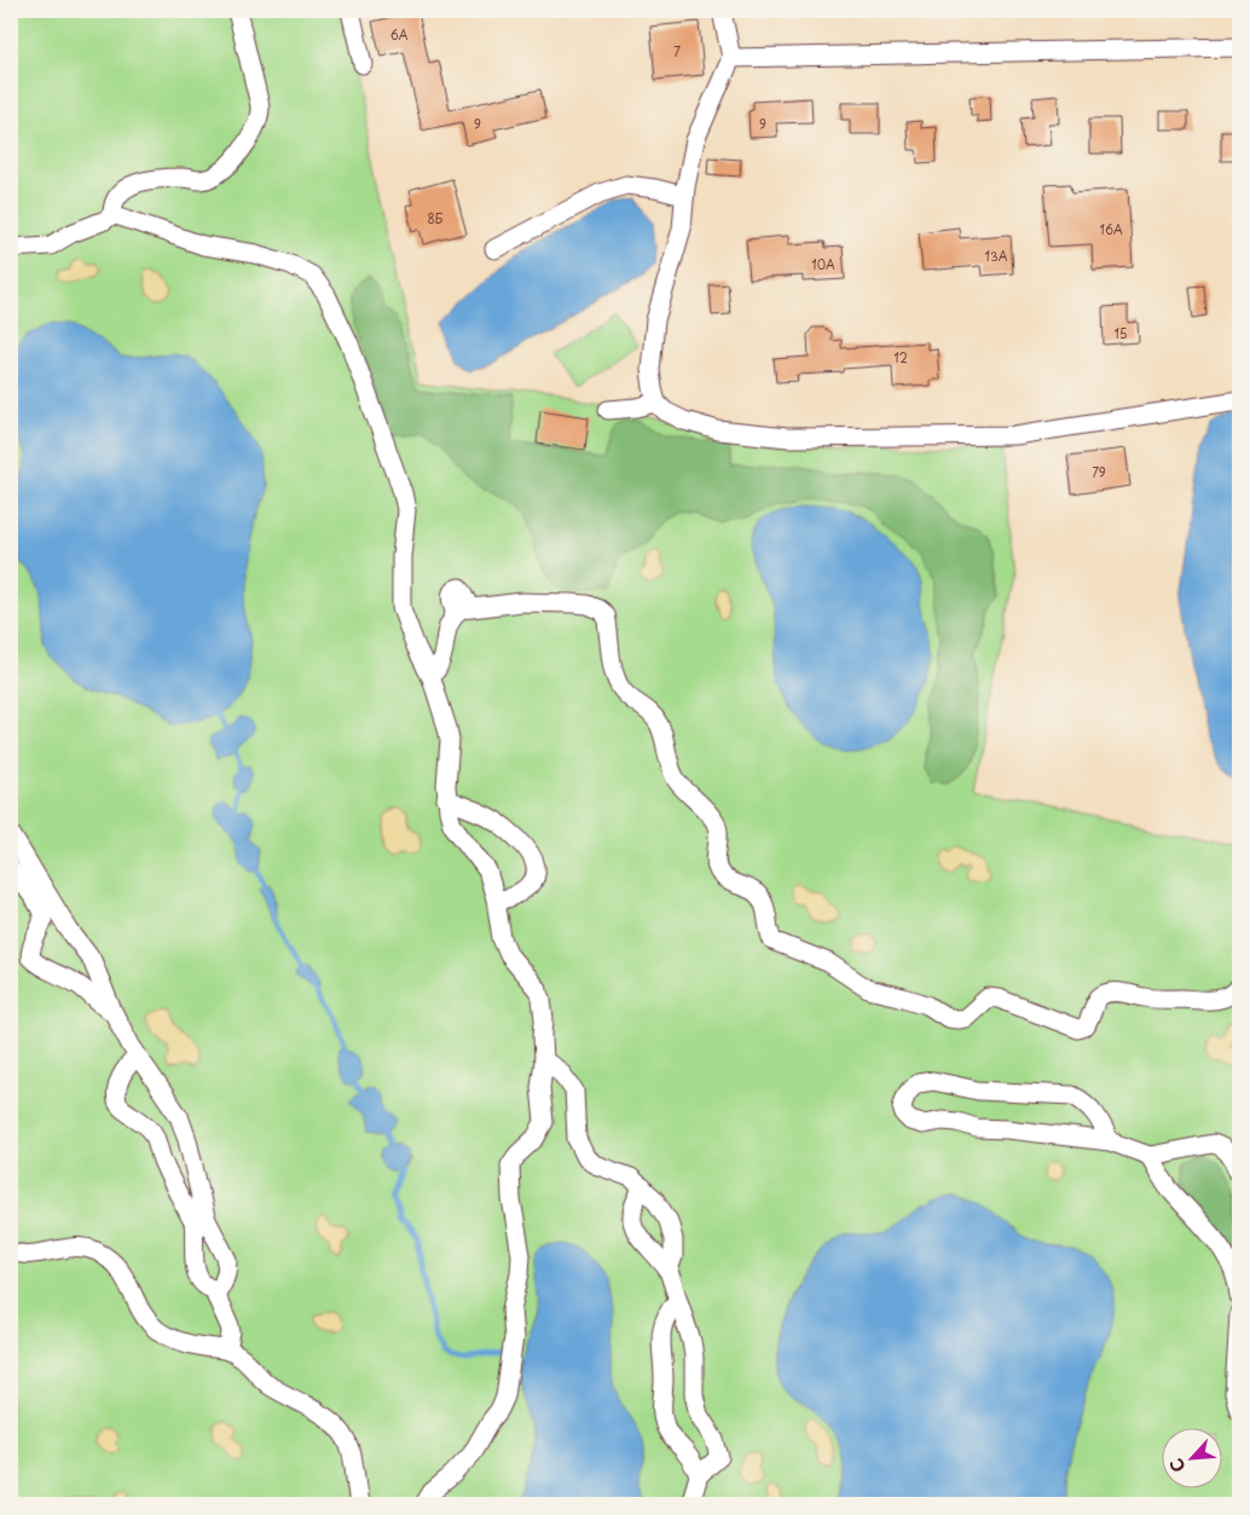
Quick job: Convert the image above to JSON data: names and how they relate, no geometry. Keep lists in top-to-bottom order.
{
  "house_numbers": [
    "6А",
    "7",
    "9",
    "9",
    "8Б",
    "16А",
    "13А",
    "10А",
    "15",
    "12",
    "79"
  ],
  "north": "bottom left"
}
